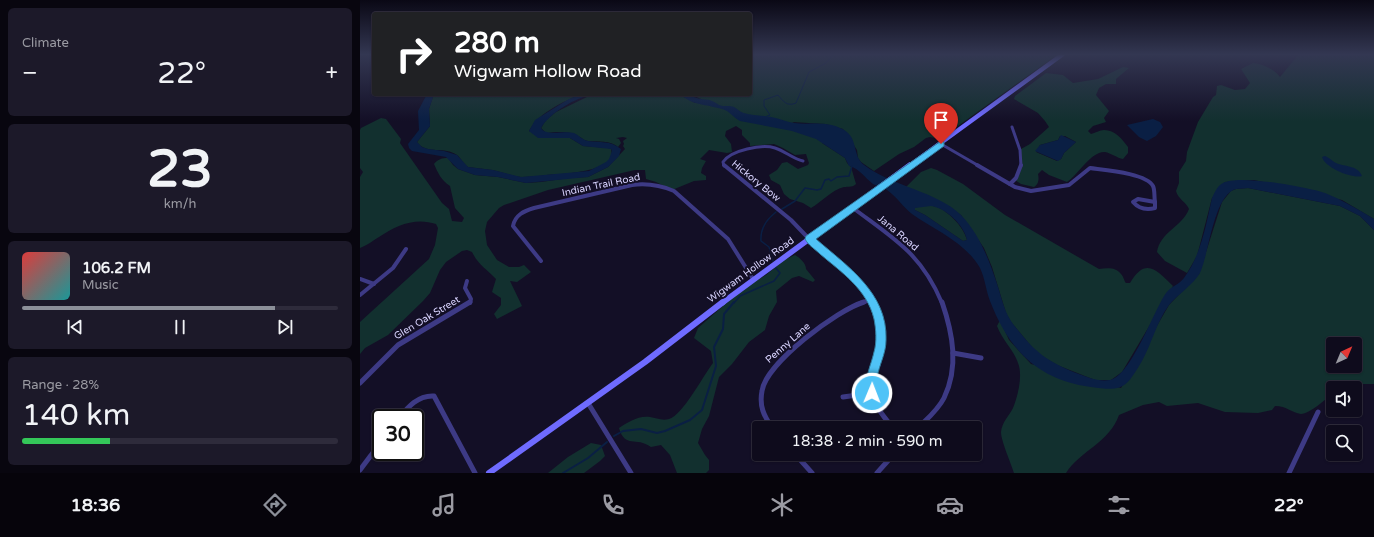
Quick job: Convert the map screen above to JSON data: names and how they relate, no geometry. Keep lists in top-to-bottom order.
{
  "streets": {
    "street": [
      "Hickory Bow",
      "Indian Trail Road",
      "Jana Road",
      "Wigwam Hollow Road",
      "Glen Oak Street",
      "Penny Lane"
    ]
  },
  "crossings": [
    ["Hickory Bow", "Wigwam Hollow Road"],
    ["Indian Trail Road", "Wigwam Hollow Road"],
    ["Jana Road", "Wigwam Hollow Road"]
  ],
  "north": "top right",
  "page": {
    "tile": [
      "Climate",
      ["23", "km/h"],
      ["Range · 28%", "140 km"]
    ],
    "turn": ["280 m", "Wigwam Hollow Road"],
    "heat": ["−", "22°", "+"],
    "song": ["106.2 FM", "Music"],
    "limit": "30",
    "trip": "18:38 · 2 min · 590 m",
    "tabs": ["18:36", "22°"]
  }
}
